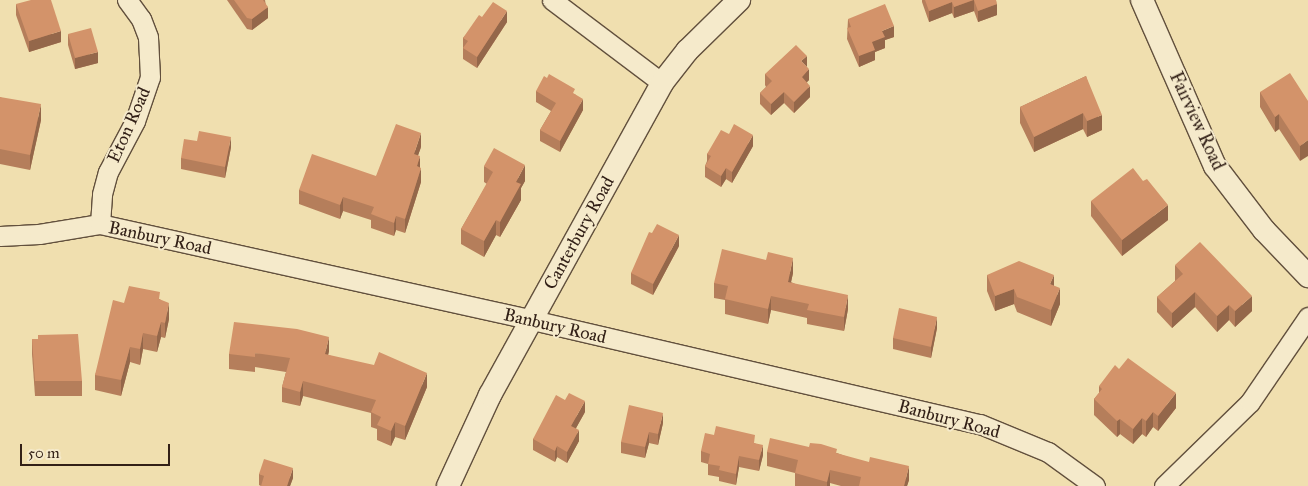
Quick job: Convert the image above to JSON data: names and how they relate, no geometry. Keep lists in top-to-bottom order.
{
  "streets": {
    "street": [
      "Fairview Road",
      "Eton Road",
      "Canterbury Road",
      "Banbury Road"
    ]
  },
  "crossings": [
    ["Eton Road", "Banbury Road"],
    ["Canterbury Road", "Banbury Road"]
  ],
  "scale_bar": "50 m"
}
